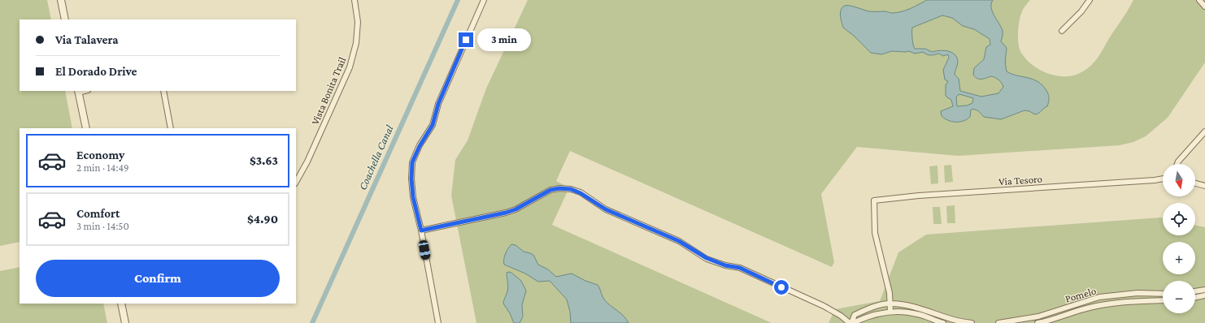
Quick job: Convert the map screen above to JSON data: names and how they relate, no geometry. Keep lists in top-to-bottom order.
{
  "streets": {
    "street": ["Vista Bonita Trail", "Via Tesoro", "Pomelo"]
  },
  "water": ["Coachella Canal"],
  "north": "bottom",
  "page": {
    "banner": ["Via Talavera", "El Dorado Drive"],
    "bubble": "3 min",
    "list": [
      {
        "name": "Economy",
        "note": "2 min · 14:49",
        "value": "$3.63"
      },
      {
        "name": "Comfort",
        "note": "3 min · 14:50",
        "value": "$4.90"
      }
    ],
    "map_buttons": ["+", "−"],
    "buttons": "Confirm"
  }
}
